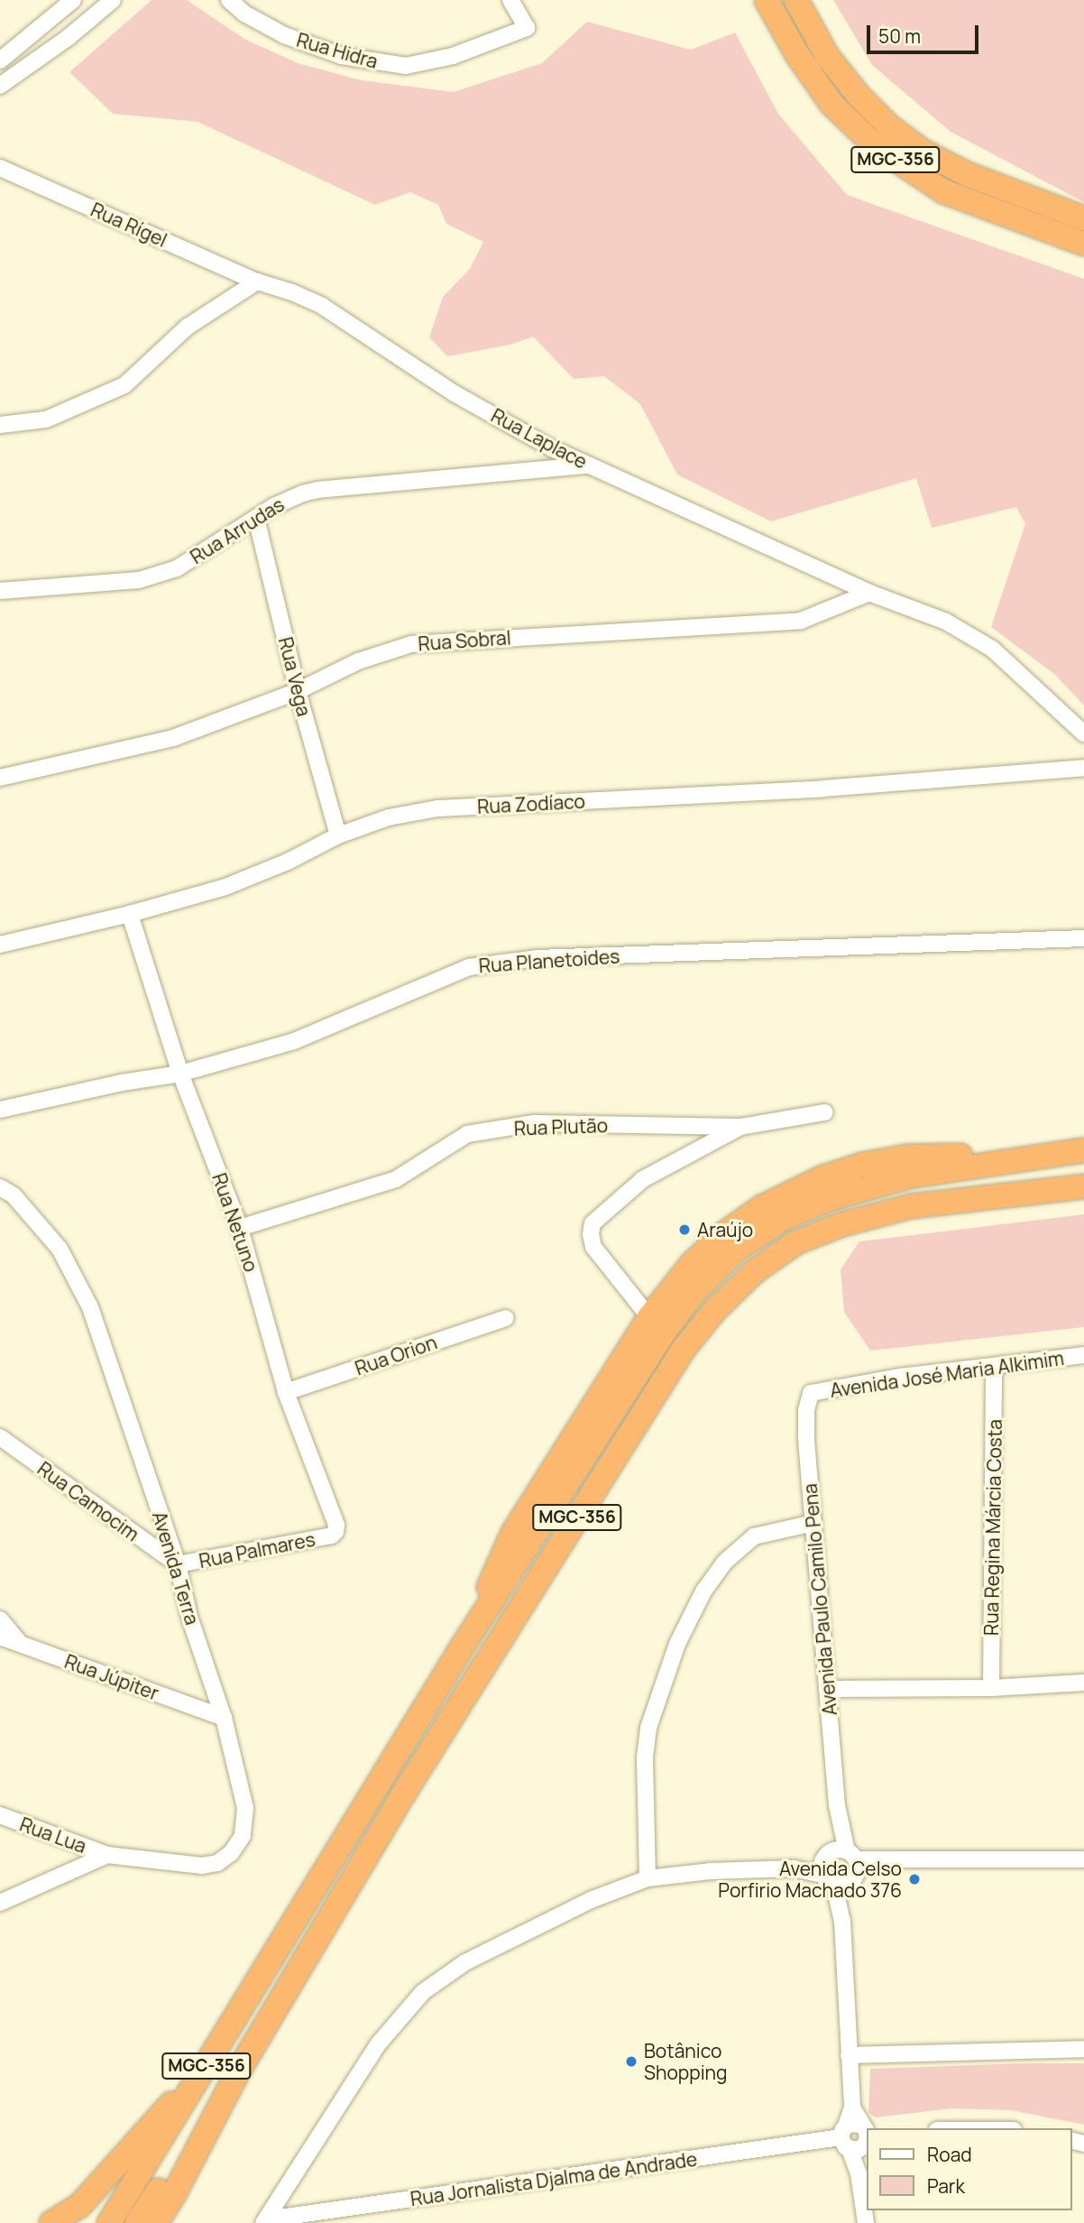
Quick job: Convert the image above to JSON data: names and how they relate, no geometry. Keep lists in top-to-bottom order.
{
  "streets": {
    "highway": ["MGC-356"],
    "street": [
      "Rua Hidra",
      "Rua Rígel",
      "Rua Laplace",
      "Rua Arrudas",
      "Rua Sobral",
      "Rua Vega",
      "Rua Zodíaco",
      "Rua Planetoides",
      "Rua Plutão",
      "Rua Netuno",
      "Rua Orion",
      "Avenida José Maria Alkimim",
      "Rua Camocim",
      "Rua Regina Márcia Costa",
      "Rua Palmares",
      "Avenida Terra",
      "Avenida Paulo Camilo Pena",
      "Rua Júpiter",
      "Rua Lua",
      "Rua Jornalista Djalma de Andrade"
    ]
  },
  "crossings": [
    ["Rua Rígel", "Rua Laplace"],
    ["Rua Laplace", "Rua Arrudas"],
    ["Rua Laplace", "Rua Sobral"],
    ["Rua Arrudas", "Rua Vega"],
    ["Rua Sobral", "Rua Vega"],
    ["Rua Vega", "Rua Zodíaco"],
    ["Rua Zodíaco", "Rua Netuno"],
    ["Rua Planetoides", "Rua Netuno"],
    ["Rua Plutão", "Rua Netuno"],
    ["Rua Netuno", "Rua Orion"],
    ["Rua Netuno", "Rua Palmares"],
    ["Avenida José Maria Alkimim", "Rua Regina Márcia Costa"],
    ["Avenida José Maria Alkimim", "Avenida Paulo Camilo Pena"],
    ["Rua Camocim", "Rua Palmares"],
    ["Rua Camocim", "Avenida Terra"],
    ["Rua Palmares", "Avenida Terra"],
    ["Avenida Terra", "Rua Júpiter"],
    ["Avenida Terra", "Rua Lua"],
    ["Avenida Paulo Camilo Pena", "Rua Jornalista Djalma de Andrade"]
  ],
  "places": ["Araújo", "Avenida Celso Porfirio Machado 376", "Botânico Shopping"],
  "legend": ["Road", "Park"],
  "scale_bar": "50 m"
}
